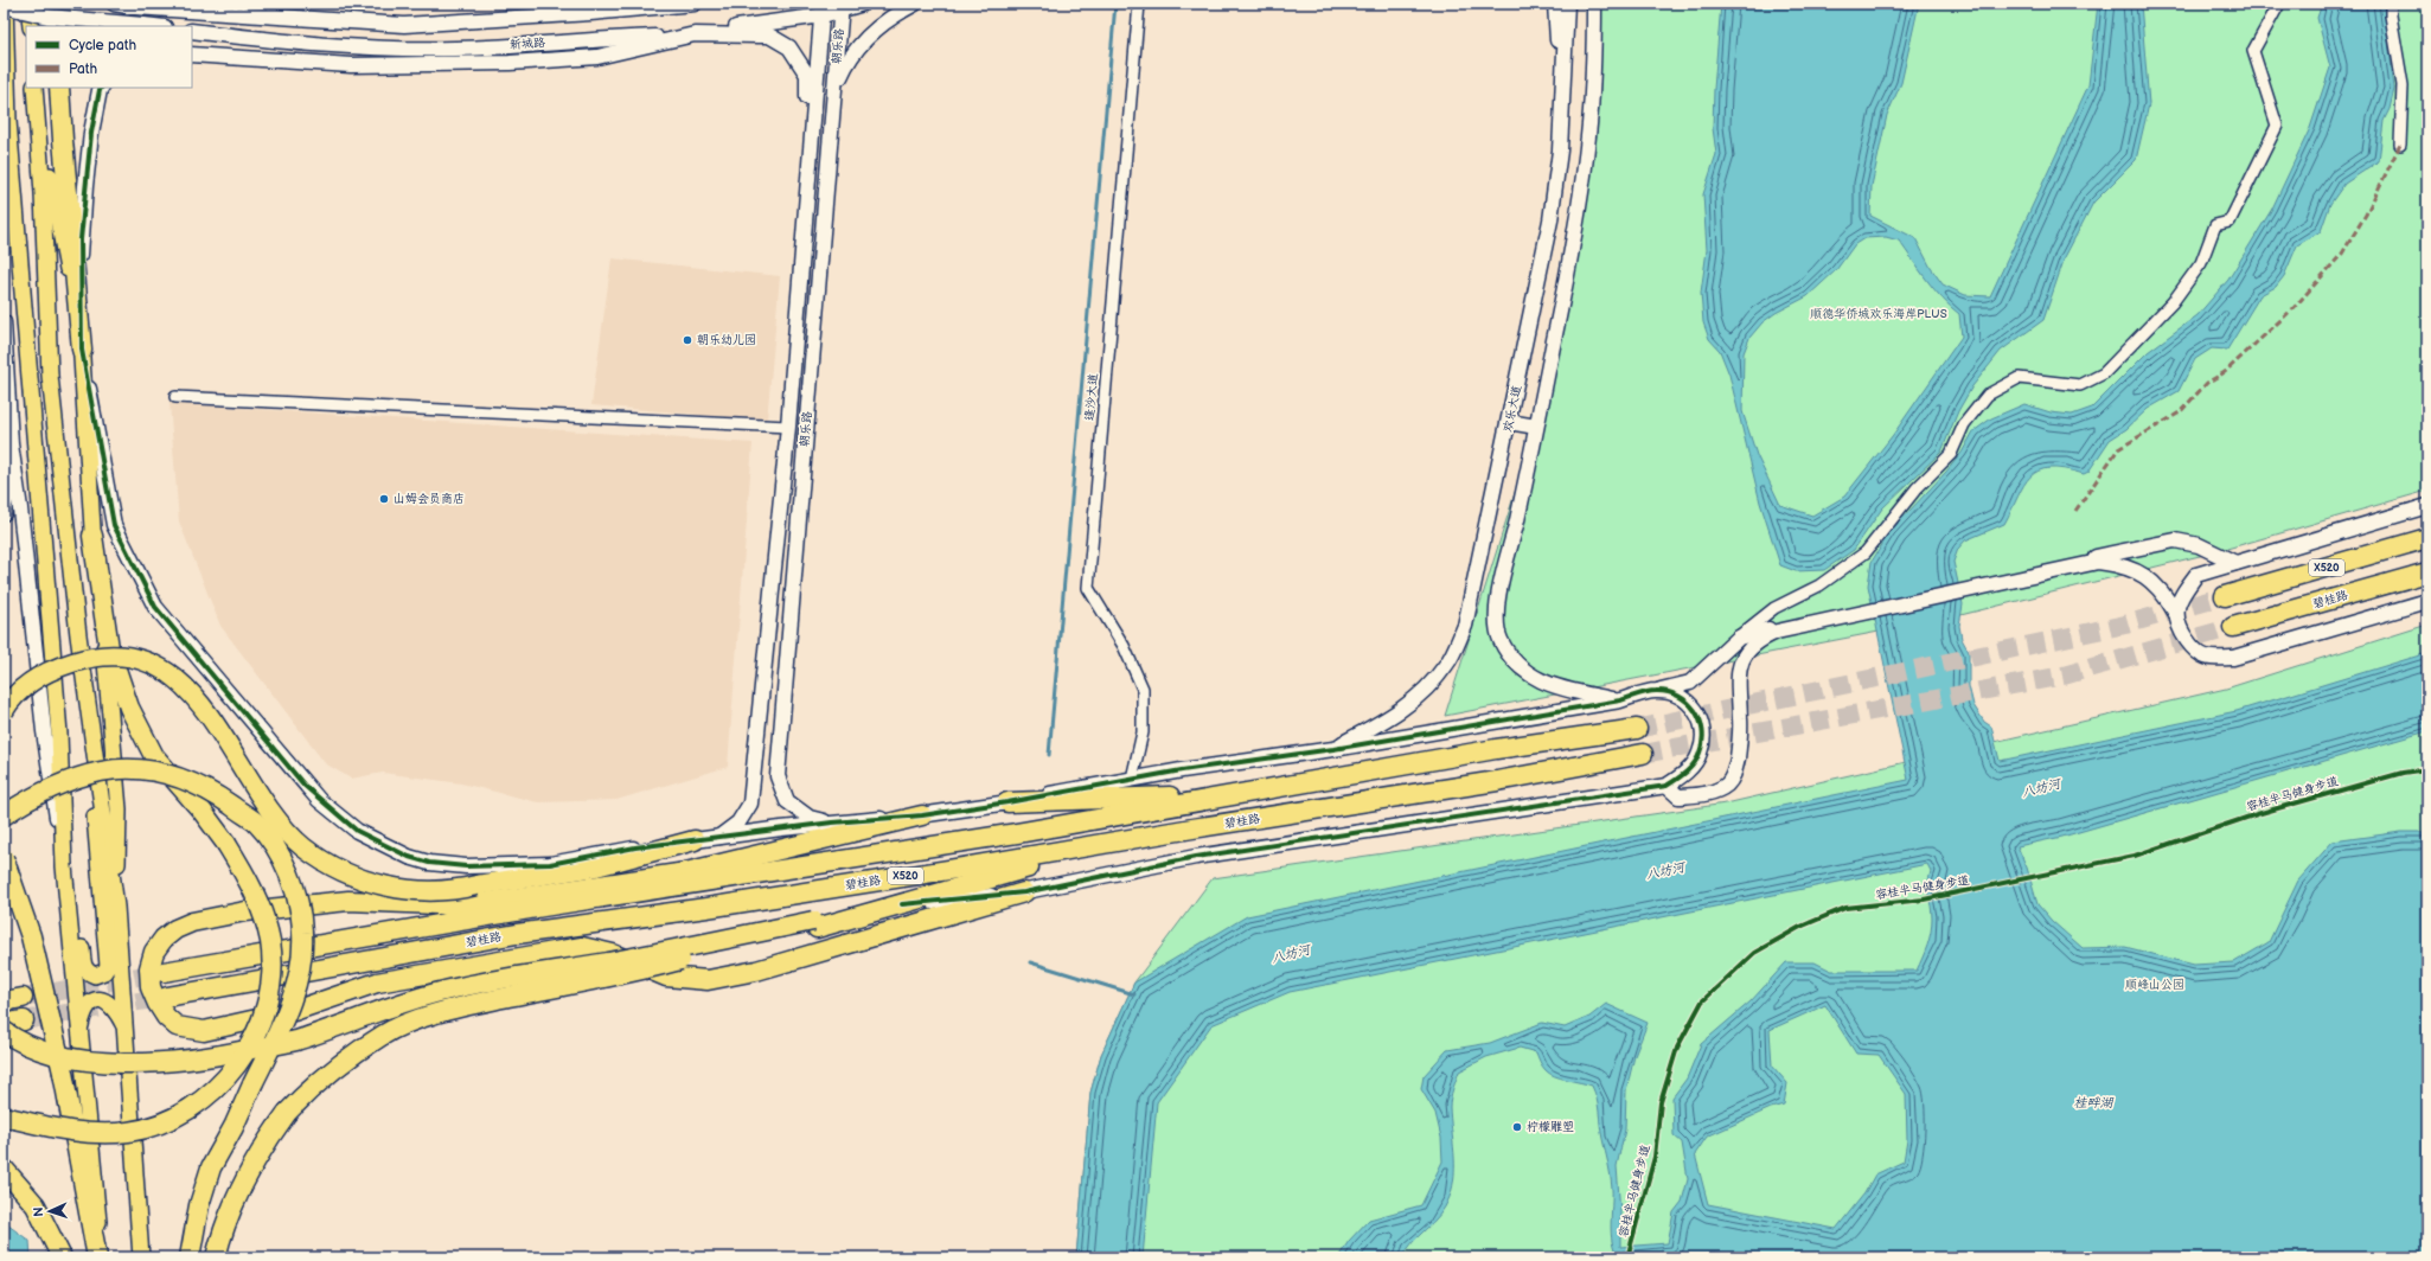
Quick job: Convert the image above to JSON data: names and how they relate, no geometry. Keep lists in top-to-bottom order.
{
  "streets": {
    "highway": ["X520", "碧桂路"],
    "street": [
      "新城路",
      "朝乐路",
      "逢沙大道",
      "欢乐大道"
    ],
    "cycle path": ["容桂半马健身步道"]
  },
  "crossings": [
    ["新城路", "朝乐路"]
  ],
  "water": ["八坊河", "桂畔湖"],
  "parks": ["顺德华侨城欢乐海岸PLUS", "顺峰山公园"],
  "places": ["朝乐幼儿园", "山姆会员商店", "柠檬雕塑"],
  "legend": ["Cycle path", "Path"],
  "north": "left"
}
